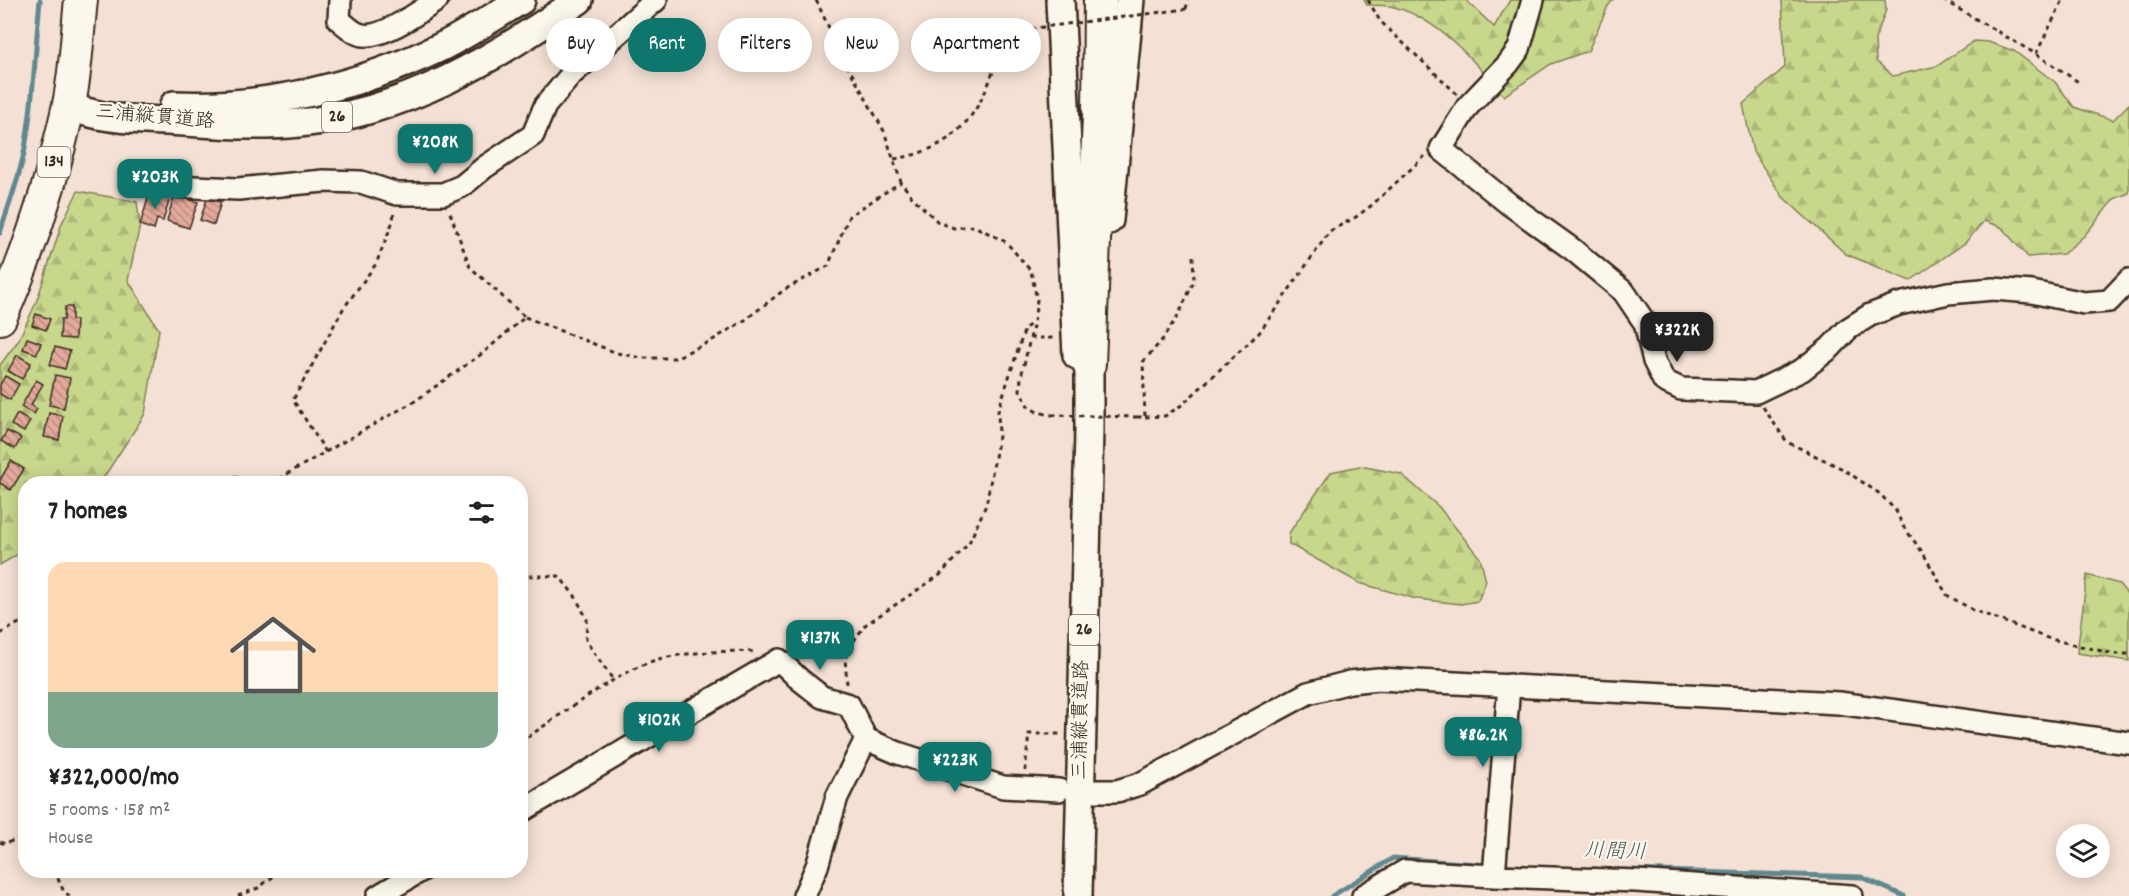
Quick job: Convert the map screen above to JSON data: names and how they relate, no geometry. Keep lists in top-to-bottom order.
{
  "streets": {
    "highway": ["26", "134"],
    "main road": ["三浦縦貫道路"]
  },
  "crossings": [
    ["26", "三浦縦貫道路"],
    ["三浦縦貫道路", "134"]
  ],
  "water": ["川間川"],
  "page": {
    "chip": [
      "Buy",
      "Rent",
      "Filters",
      "New",
      "Apartment"
    ],
    "price": [
      "¥208K",
      "¥203K",
      "¥322K",
      "¥137K",
      "¥102K",
      "¥86.2K",
      "¥223K"
    ],
    "heading": "7 homes",
    "list": [
      {
        "name": "¥322,000/mo",
        "note": "5 rooms · 158 m² · House"
      }
    ]
  }
}
